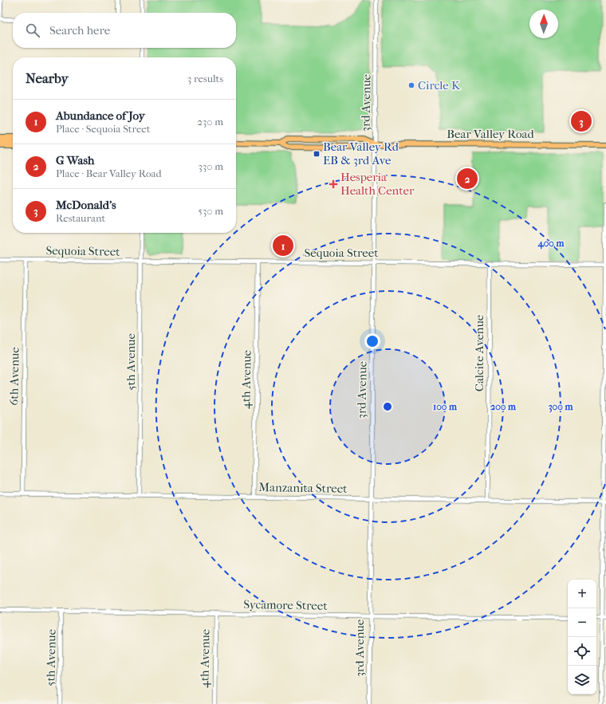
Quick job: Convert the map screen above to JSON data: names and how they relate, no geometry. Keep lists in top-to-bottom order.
{
  "streets": {
    "main road": ["Bear Valley Road"],
    "street": [
      "3rd Avenue",
      "Sequoia Street",
      "Calcite Avenue",
      "5th Avenue",
      "6th Avenue",
      "4th Avenue",
      "Manzanita Street",
      "Sycamore Street"
    ]
  },
  "crossings": [
    ["3rd Avenue", "Bear Valley Road"],
    ["3rd Avenue", "Sequoia Street"],
    ["3rd Avenue", "Manzanita Street"],
    ["3rd Avenue", "Sycamore Street"],
    ["Sequoia Street", "Calcite Avenue"],
    ["Sequoia Street", "5th Avenue"],
    ["Sequoia Street", "6th Avenue"],
    ["Sequoia Street", "4th Avenue"],
    ["Calcite Avenue", "Manzanita Street"],
    ["5th Avenue", "Manzanita Street"],
    ["5th Avenue", "Sycamore Street"],
    ["6th Avenue", "Manzanita Street"],
    ["4th Avenue", "Manzanita Street"],
    ["4th Avenue", "Sycamore Street"]
  ],
  "places": {
    "other": ["Circle K"],
    "transit": ["Bear Valley Rd EB & 3rd Ave"],
    "health": ["Hesperia Health Center"]
  },
  "north": "top",
  "page": {
    "search": "Search here",
    "heading": ["Nearby", "3 results"],
    "list": [
      {
        "mark": "1",
        "name": "Abundance of Joy",
        "note": "Place · Sequoia Street",
        "value": "230 m"
      },
      {
        "mark": "2",
        "name": "G Wash",
        "note": "Place · Bear Valley Road",
        "value": "330 m"
      },
      {
        "mark": "3",
        "name": "McDonald's",
        "note": "Restaurant",
        "value": "530 m"
      }
    ],
    "pins": ["3", "2", "1"],
    "map_buttons": ["+", "−"]
  },
  "rings": [
    "400 m",
    "100 m",
    "200 m",
    "300 m"
  ]
}
